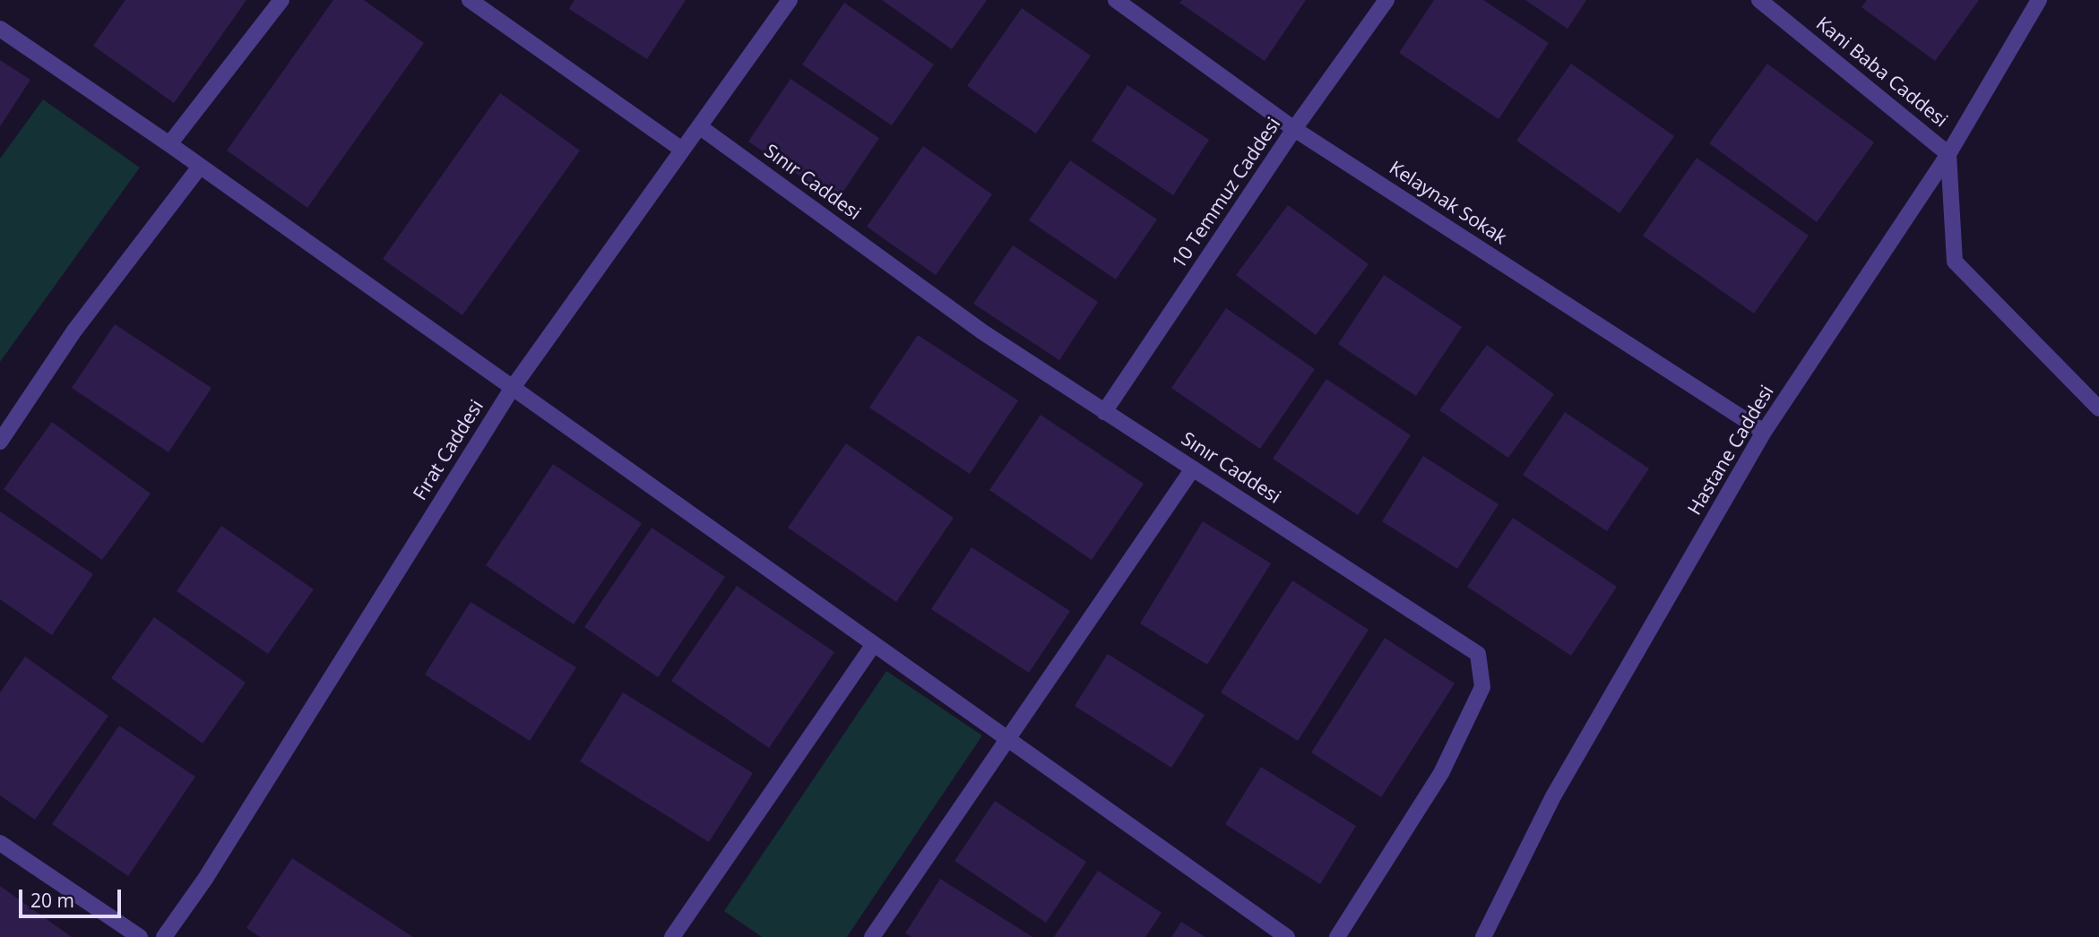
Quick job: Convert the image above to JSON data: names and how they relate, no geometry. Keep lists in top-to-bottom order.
{
  "streets": {
    "street": [
      "Kani Baba Caddesi",
      "Sınır Caddesi",
      "10 Temmuz Caddesi",
      "Kelaynak Sokak",
      "Fırat Caddesi",
      "Hastane Caddesi"
    ]
  },
  "crossings": [
    ["Kani Baba Caddesi", "Hastane Caddesi"],
    ["Sınır Caddesi", "10 Temmuz Caddesi"],
    ["Sınır Caddesi", "Fırat Caddesi"],
    ["10 Temmuz Caddesi", "Kelaynak Sokak"],
    ["Kelaynak Sokak", "Hastane Caddesi"]
  ],
  "scale_bar": "20 m"
}
